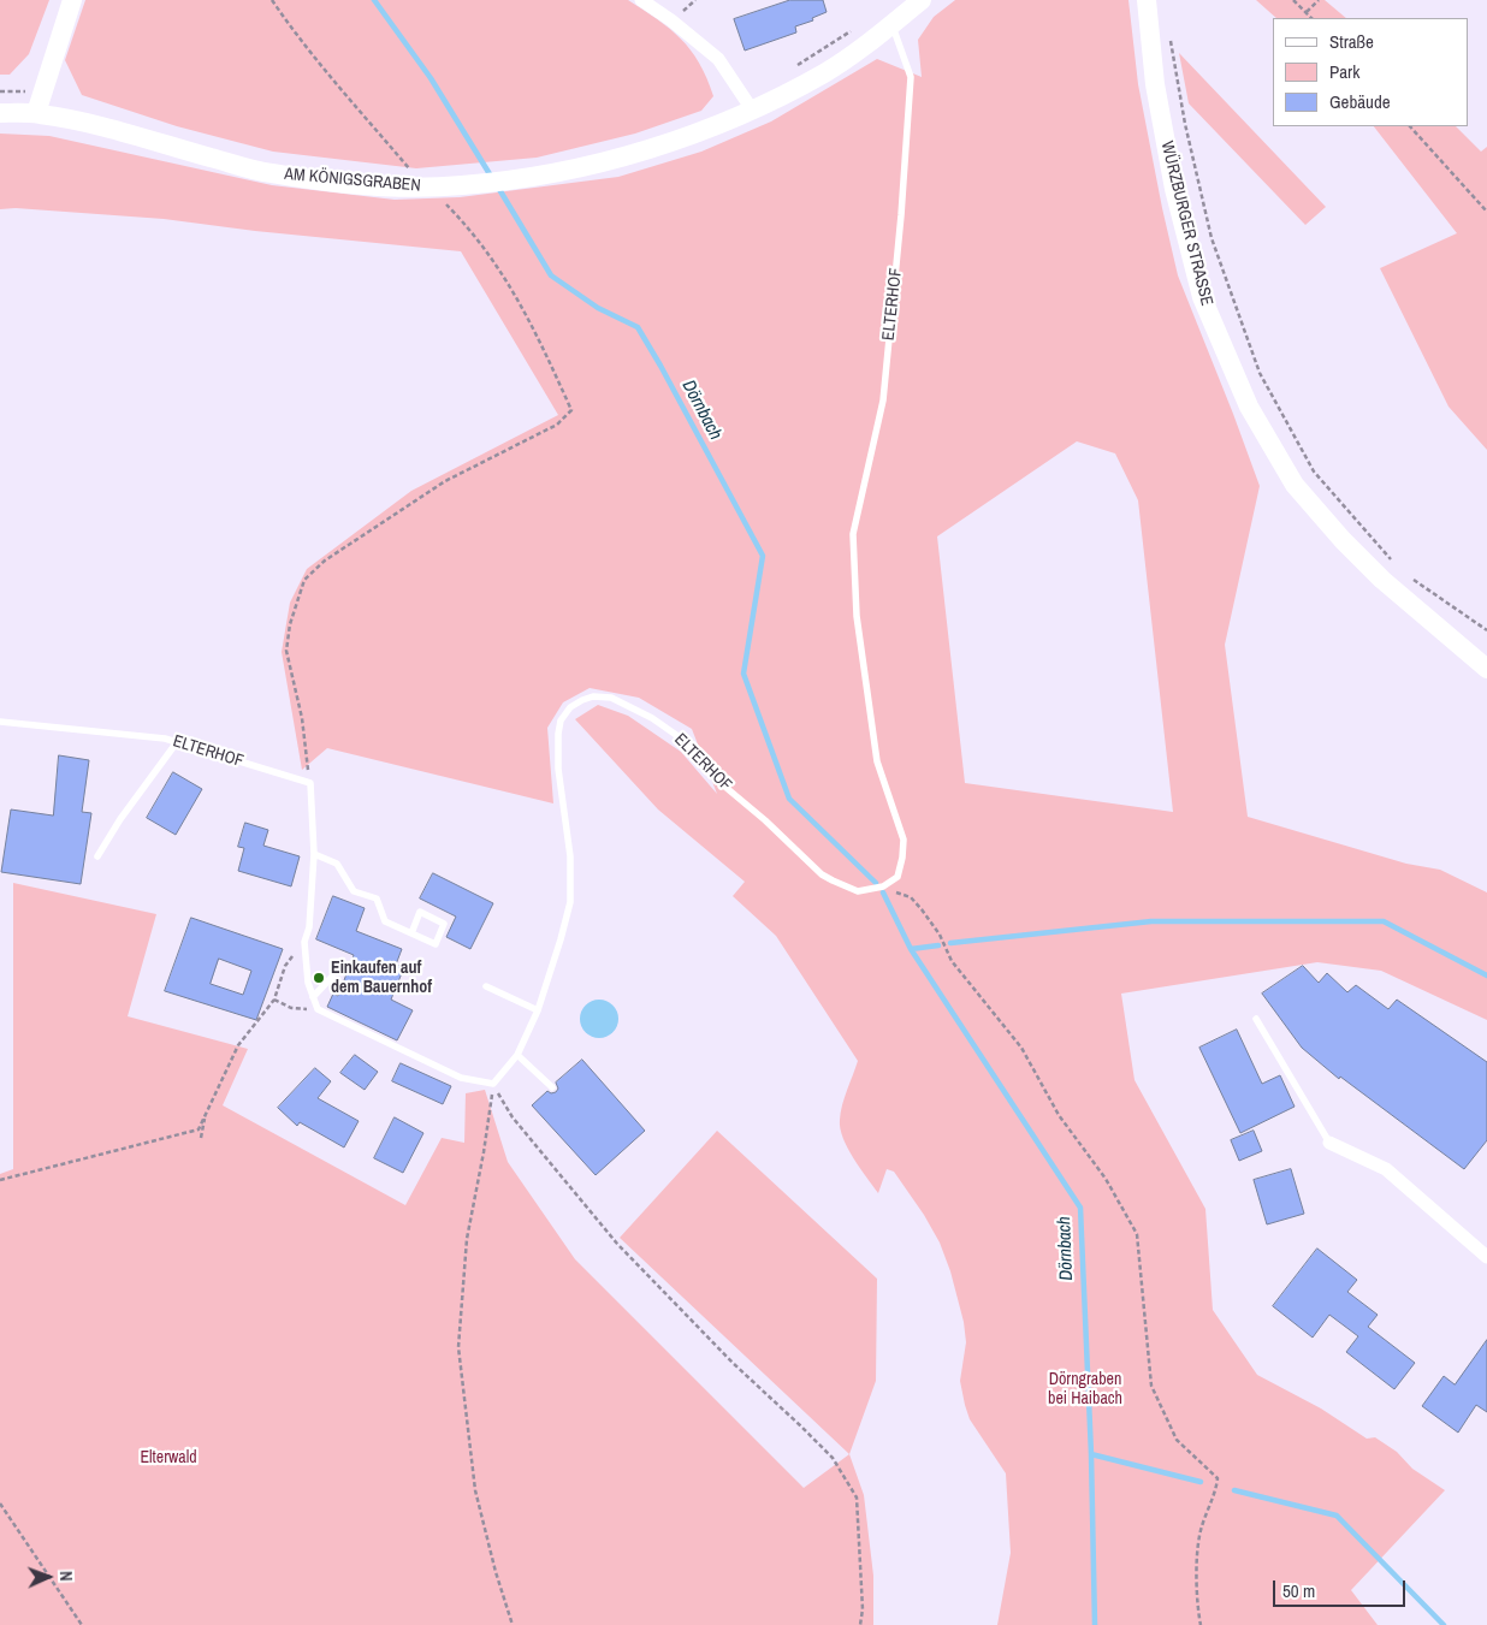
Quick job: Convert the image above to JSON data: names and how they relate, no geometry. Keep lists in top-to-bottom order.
{
  "streets": {
    "street": ["AM KÖNIGSGRABEN", "WÜRZBURGER STRASSE"],
    "lane": ["ELTERHOF"]
  },
  "crossings": [
    ["AM KÖNIGSGRABEN", "ELTERHOF"]
  ],
  "water": ["Dörnbach"],
  "parks": ["Dörngraben bei Haibach", "Elterwald"],
  "places": ["Einkaufen auf dem Bauernhof"],
  "legend": ["Straße", "Park", "Gebäude"],
  "scale_bar": "50 m",
  "north": "right"
}
